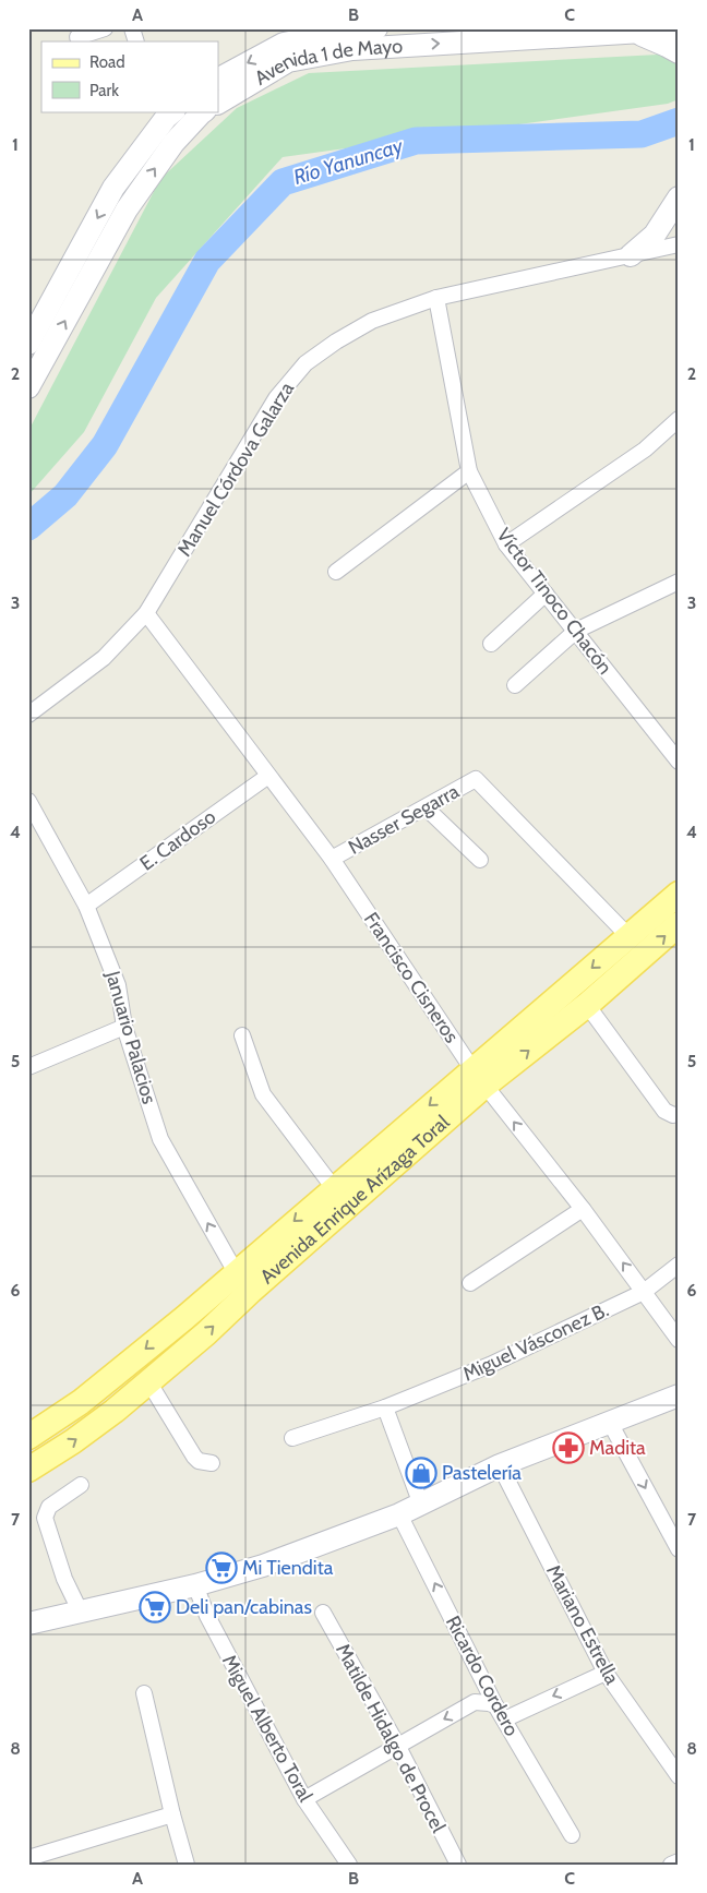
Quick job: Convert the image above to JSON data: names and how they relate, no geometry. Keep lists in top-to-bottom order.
{
  "streets": {
    "main road": ["Avenida 1 de Mayo", "Avenida Enrique Arízaga Toral"],
    "street": [
      "Manuel Córdova Galarza",
      "Víctor Tinoco Chacón",
      "Nasser Segarra",
      "E. Cardoso",
      "Francisco Cisneros",
      "Januario Palacios",
      "Miguel Vásconez B.",
      "Mariano Estrella",
      "Ricardo Cordero",
      "Miguel Alberto Toral",
      "Matilde Hidalgo de Procel"
    ]
  },
  "crossings": [
    ["Manuel Córdova Galarza", "Víctor Tinoco Chacón"],
    ["Manuel Córdova Galarza", "Francisco Cisneros"],
    ["Nasser Segarra", "Francisco Cisneros"],
    ["Nasser Segarra", "Avenida Enrique Arízaga Toral"],
    ["E. Cardoso", "Francisco Cisneros"],
    ["E. Cardoso", "Januario Palacios"],
    ["Francisco Cisneros", "Avenida Enrique Arízaga Toral"],
    ["Francisco Cisneros", "Miguel Vásconez B."],
    ["Januario Palacios", "Avenida Enrique Arízaga Toral"]
  ],
  "one_way": ["Ricardo Cordero"],
  "water": ["Río Yanuncay"],
  "places": {
    "pharmacy": ["Madita"],
    "shop": ["Pastelería"],
    "supermarket": ["Mi Tiendita", "Deli pan/cabinas"]
  },
  "legend": ["Road", "Park"],
  "grid": {
    "columns": ["A", "B", "C"],
    "rows": [
      "1",
      "2",
      "3",
      "4",
      "5",
      "6",
      "7",
      "8"
    ]
  }
}
